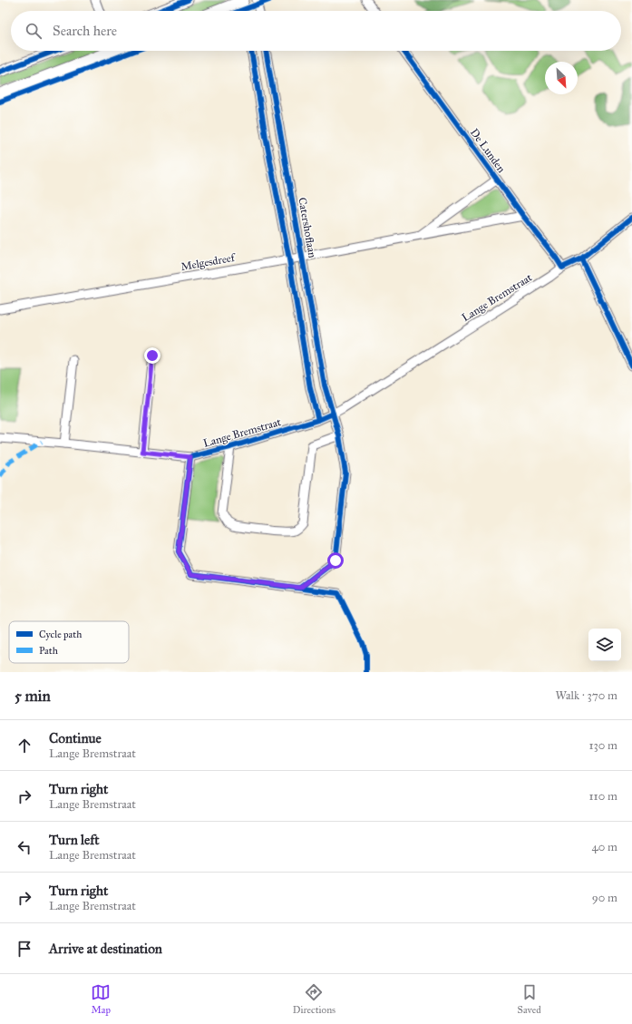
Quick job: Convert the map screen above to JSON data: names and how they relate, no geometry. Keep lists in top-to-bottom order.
{
  "streets": {
    "street": [
      "De Lunden",
      "Catershoflaan",
      "Melgesdreef",
      "Lange Bremstraat"
    ]
  },
  "crossings": [
    ["De Lunden", "Melgesdreef"],
    ["De Lunden", "Lange Bremstraat"],
    ["Catershoflaan", "Melgesdreef"],
    ["Catershoflaan", "Lange Bremstraat"]
  ],
  "legend": ["Cycle path", "Path"],
  "north": "bottom right",
  "page": {
    "search": "Search here",
    "heading": ["5 min", "Walk · 370 m"],
    "list": [
      ["Continue", "Lange Bremstraat", "130 m"],
      ["Turn right", "Lange Bremstraat", "110 m"],
      ["Turn left", "Lange Bremstraat", "40 m"],
      ["Turn right", "Lange Bremstraat", "90 m"],
      "Arrive at destination"
    ],
    "nav": ["Map", "Directions", "Saved"]
  }
}
